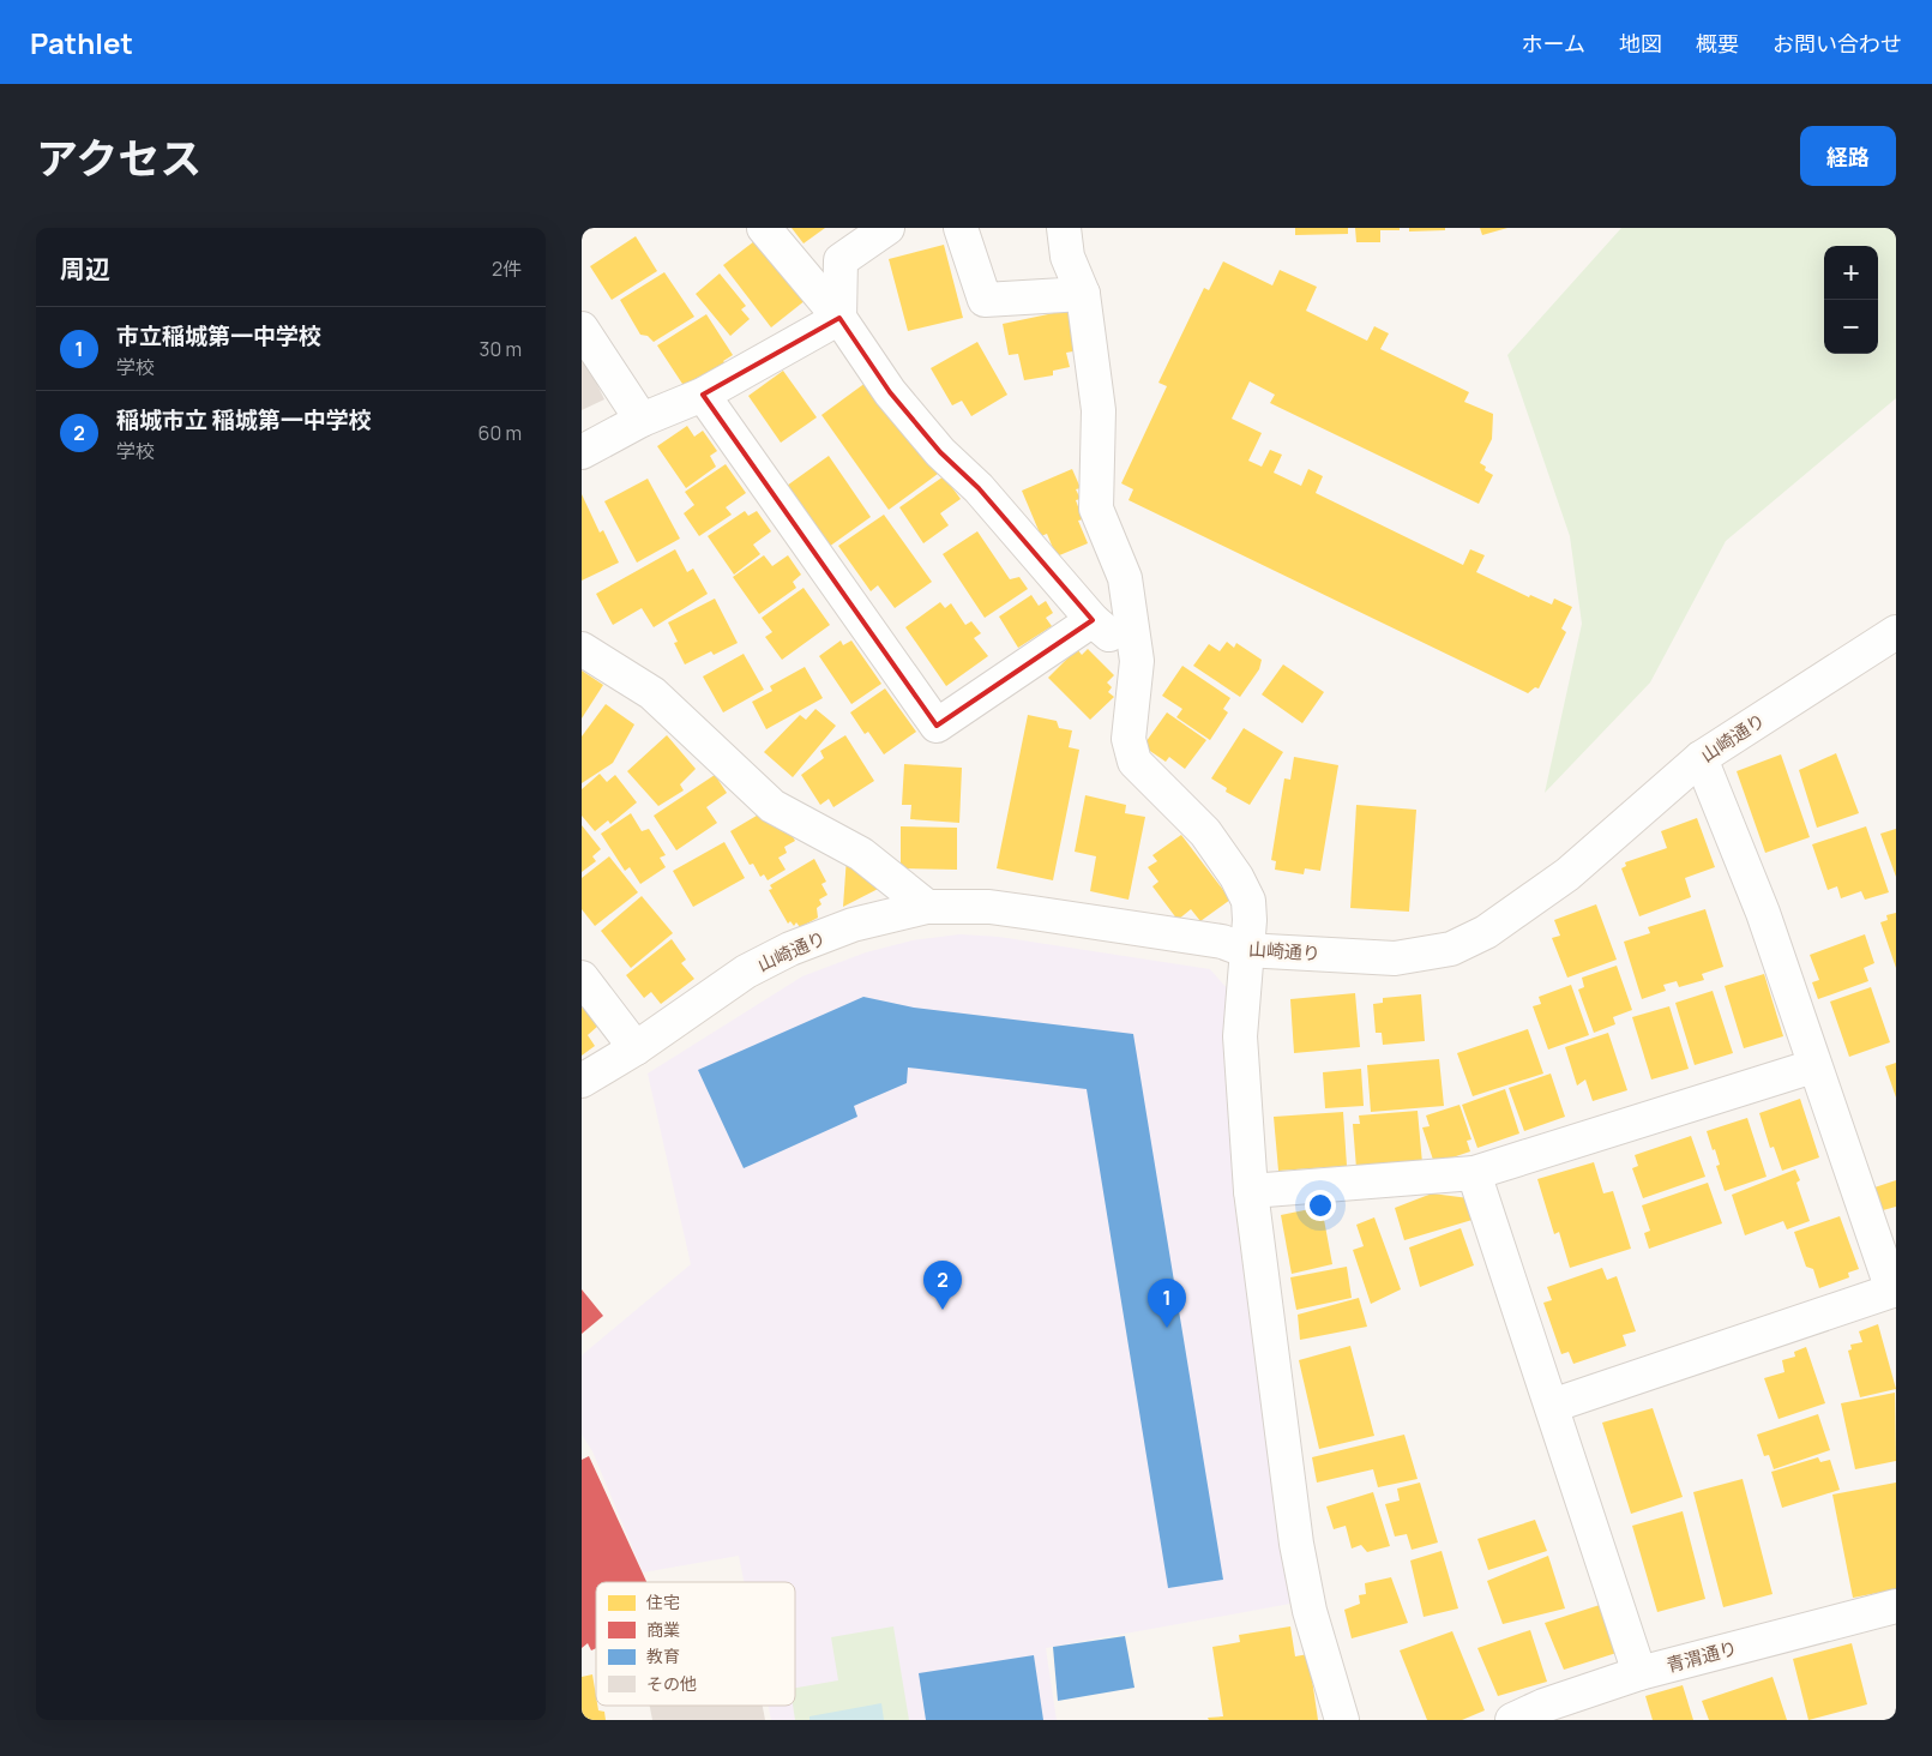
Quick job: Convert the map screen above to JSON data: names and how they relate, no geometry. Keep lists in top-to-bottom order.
{
  "streets": {
    "street": ["山崎通り", "青渭通り"]
  },
  "legend": [
    "住宅",
    "商業",
    "教育",
    "その他"
  ],
  "page": {
    "header": "Pathlet",
    "nav": [
      "ホーム",
      "地図",
      "概要",
      "お問い合わせ"
    ],
    "title": "アクセス",
    "buttons": "経路",
    "heading": ["周辺", "2件"],
    "map_buttons": ["+", "−"],
    "list": [
      {
        "mark": "1",
        "name": "市立稲城第一中学校",
        "note": "学校",
        "value": "30 m"
      },
      {
        "mark": "2",
        "name": "稲城市立 稲城第一中学校",
        "note": "学校",
        "value": "60 m"
      }
    ],
    "pins": ["2", "1"]
  }
}
